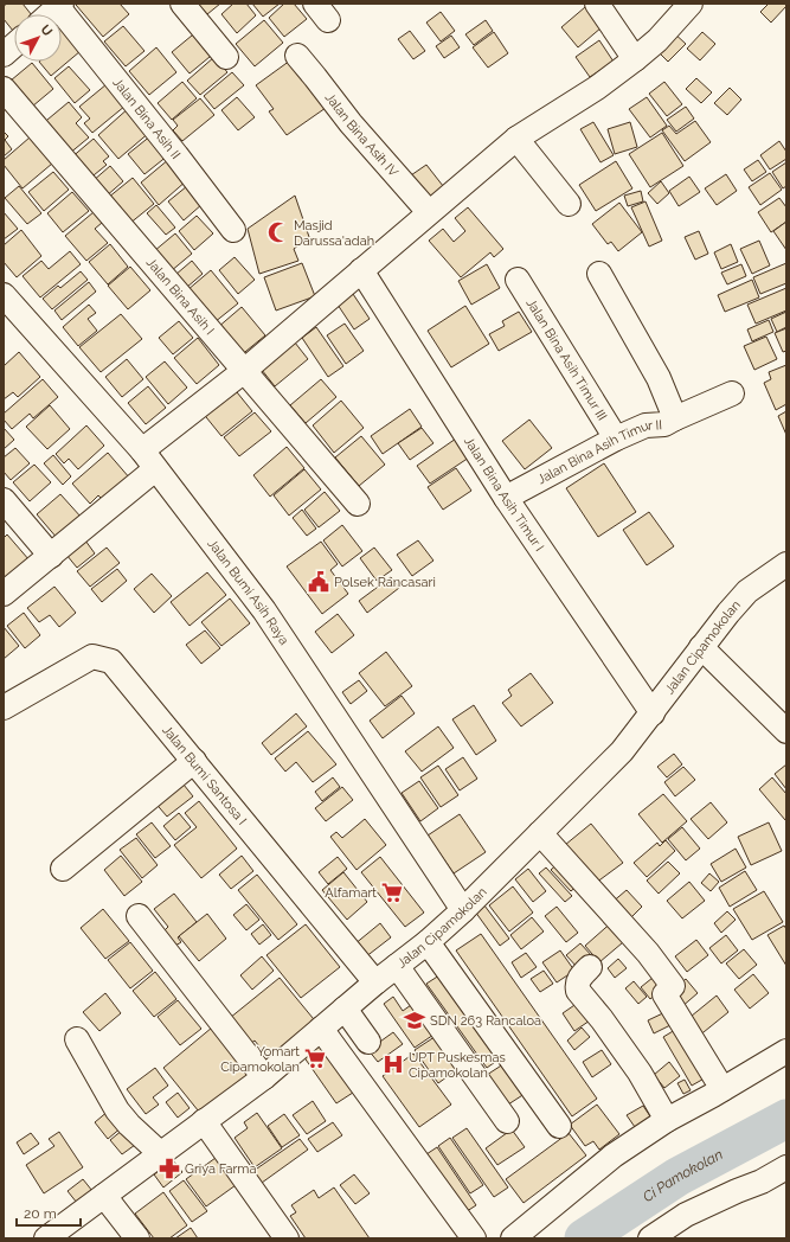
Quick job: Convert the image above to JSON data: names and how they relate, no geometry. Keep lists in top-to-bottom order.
{
  "streets": {
    "street": [
      "Jalan Bina Asih II",
      "Jalan Bina Asih IV",
      "Jalan Bina Asih I",
      "Jalan Bina Asih Timur III",
      "Jalan Bina Asih Timur II",
      "Jalan Bina Asih Timur I",
      "Jalan Bumi Asih Raya",
      "Jalan Cipamokolan",
      "Jalan Bumi Santosa I"
    ]
  },
  "crossings": [
    ["Jalan Bina Asih Timur III", "Jalan Bina Asih Timur II"],
    ["Jalan Bina Asih Timur II", "Jalan Bina Asih Timur I"],
    ["Jalan Bina Asih Timur I", "Jalan Cipamokolan"],
    ["Jalan Bumi Asih Raya", "Jalan Cipamokolan"],
    ["Jalan Cipamokolan", "Jalan Bumi Santosa I"]
  ],
  "water": ["Ci Pamokolan"],
  "places": {
    "mosque": ["Masjid Darussa'adah"],
    "public building": ["Polsek Rancasari"],
    "supermarket": ["Alfamart", "Yomart Cipamokolan"],
    "school or university": ["SDN 263 Rancaloa"],
    "hospital": ["UPT Puskesmas Cipamokolan"],
    "pharmacy": ["Griya Farma"]
  },
  "scale_bar": "20 m",
  "north": "top right"
}
